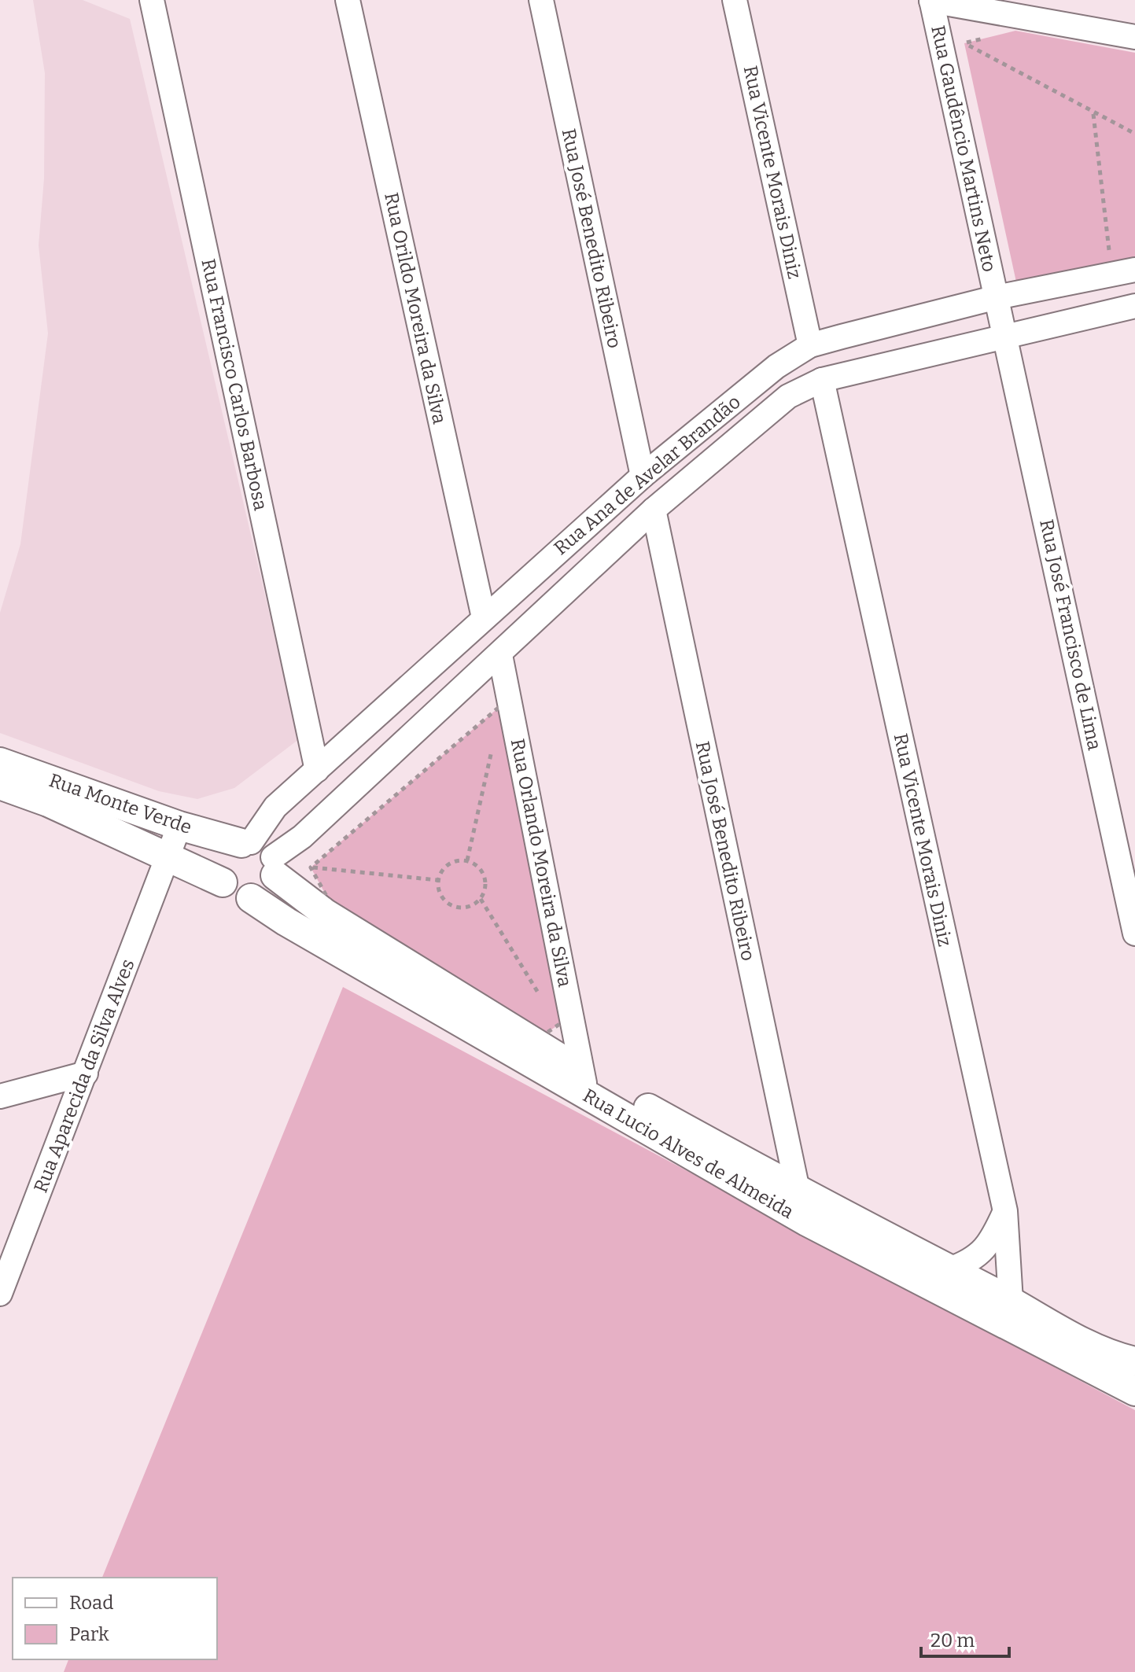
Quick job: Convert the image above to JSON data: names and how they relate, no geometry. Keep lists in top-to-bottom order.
{
  "streets": {
    "street": [
      "Rua Gaudêncio Martins Neto",
      "Rua Vicente Morais Diniz",
      "Rua José Benedito Ribeiro",
      "Rua Orildo Moreira da Silva",
      "Rua Francisco Carlos Barbosa",
      "Rua Ana de Avelar Brandão",
      "Rua José Francisco de Lima",
      "Rua Monte Verde",
      "Rua Orlando Moreira da Silva",
      "Rua Aparecida da Silva Alves",
      "Rua Lucio Alves de Almeida"
    ]
  },
  "crossings": [
    ["Rua Gaudêncio Martins Neto", "Rua Ana de Avelar Brandão"],
    ["Rua Gaudêncio Martins Neto", "Rua José Francisco de Lima"],
    ["Rua Vicente Morais Diniz", "Rua Ana de Avelar Brandão"],
    ["Rua Vicente Morais Diniz", "Rua Lucio Alves de Almeida"],
    ["Rua José Benedito Ribeiro", "Rua Ana de Avelar Brandão"],
    ["Rua José Benedito Ribeiro", "Rua Lucio Alves de Almeida"],
    ["Rua Orildo Moreira da Silva", "Rua Ana de Avelar Brandão"],
    ["Rua Francisco Carlos Barbosa", "Rua Ana de Avelar Brandão"],
    ["Rua Ana de Avelar Brandão", "Rua José Francisco de Lima"],
    ["Rua Ana de Avelar Brandão", "Rua Monte Verde"],
    ["Rua Ana de Avelar Brandão", "Rua Orlando Moreira da Silva"],
    ["Rua Ana de Avelar Brandão", "Rua Lucio Alves de Almeida"],
    ["Rua Monte Verde", "Rua Aparecida da Silva Alves"],
    ["Rua Monte Verde", "Rua Lucio Alves de Almeida"],
    ["Rua Orlando Moreira da Silva", "Rua Lucio Alves de Almeida"]
  ],
  "legend": ["Road", "Park"],
  "scale_bar": "20 m"
}
